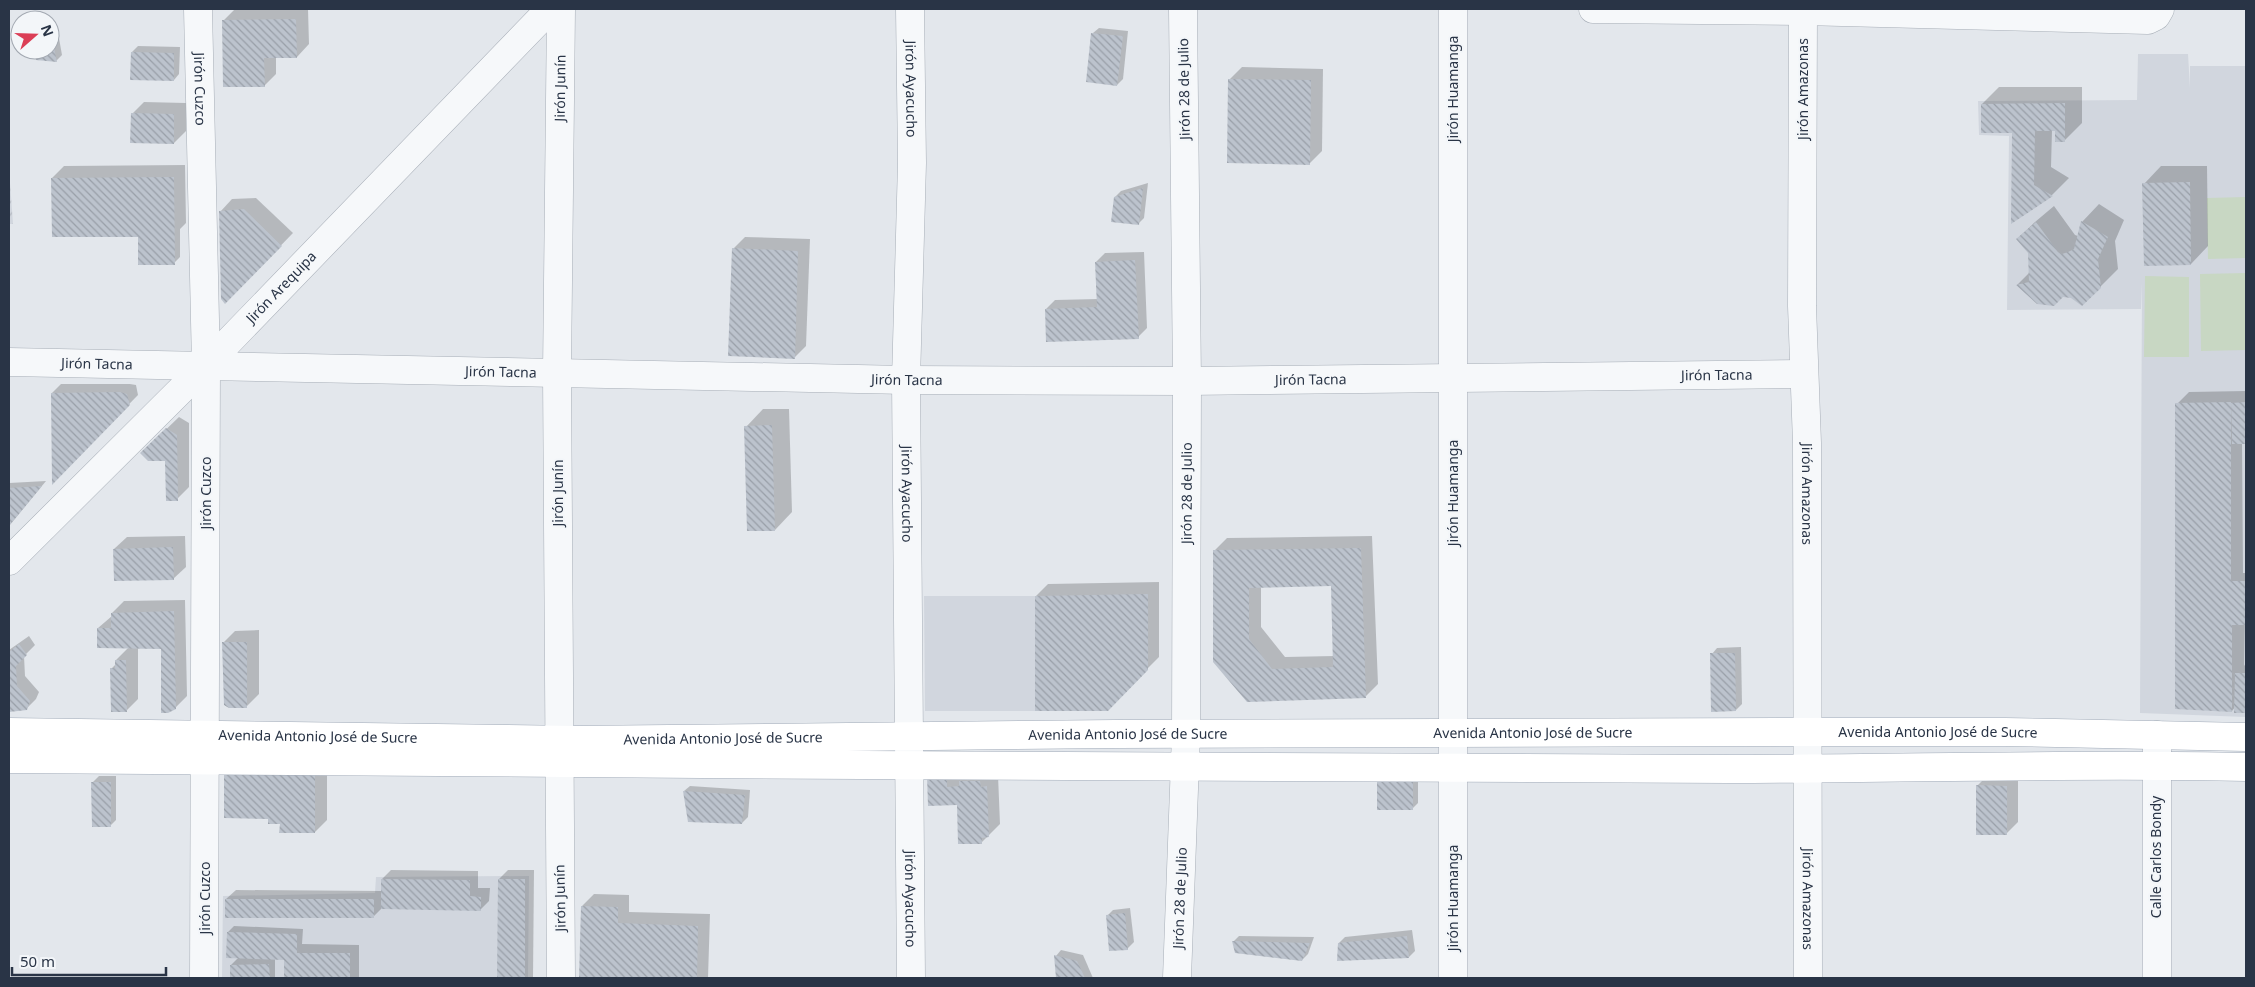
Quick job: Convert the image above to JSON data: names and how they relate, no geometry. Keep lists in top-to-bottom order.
{
  "streets": {
    "main road": ["Avenida Antonio José de Sucre"],
    "street": [
      "Jirón Cuzco",
      "Jirón Junín",
      "Jirón Ayacucho",
      "Jirón 28 de Julio",
      "Jirón Huamanga",
      "Jirón Amazonas",
      "Jirón Arequipa",
      "Jirón Tacna",
      "Calle Carlos Bondy"
    ]
  },
  "crossings": [
    ["Jirón Cuzco", "Jirón Arequipa"],
    ["Jirón Cuzco", "Jirón Tacna"],
    ["Jirón Cuzco", "Avenida Antonio José de Sucre"],
    ["Jirón Junín", "Jirón Tacna"],
    ["Jirón Junín", "Avenida Antonio José de Sucre"],
    ["Jirón Ayacucho", "Jirón Tacna"],
    ["Jirón Ayacucho", "Avenida Antonio José de Sucre"],
    ["Jirón 28 de Julio", "Jirón Tacna"],
    ["Jirón 28 de Julio", "Avenida Antonio José de Sucre"],
    ["Jirón Huamanga", "Jirón Tacna"],
    ["Jirón Huamanga", "Avenida Antonio José de Sucre"],
    ["Jirón Amazonas", "Jirón Tacna"],
    ["Jirón Amazonas", "Avenida Antonio José de Sucre"],
    ["Jirón Arequipa", "Jirón Tacna"],
    ["Avenida Antonio José de Sucre", "Calle Carlos Bondy"]
  ],
  "scale_bar": "50 m",
  "north": "right"
}
